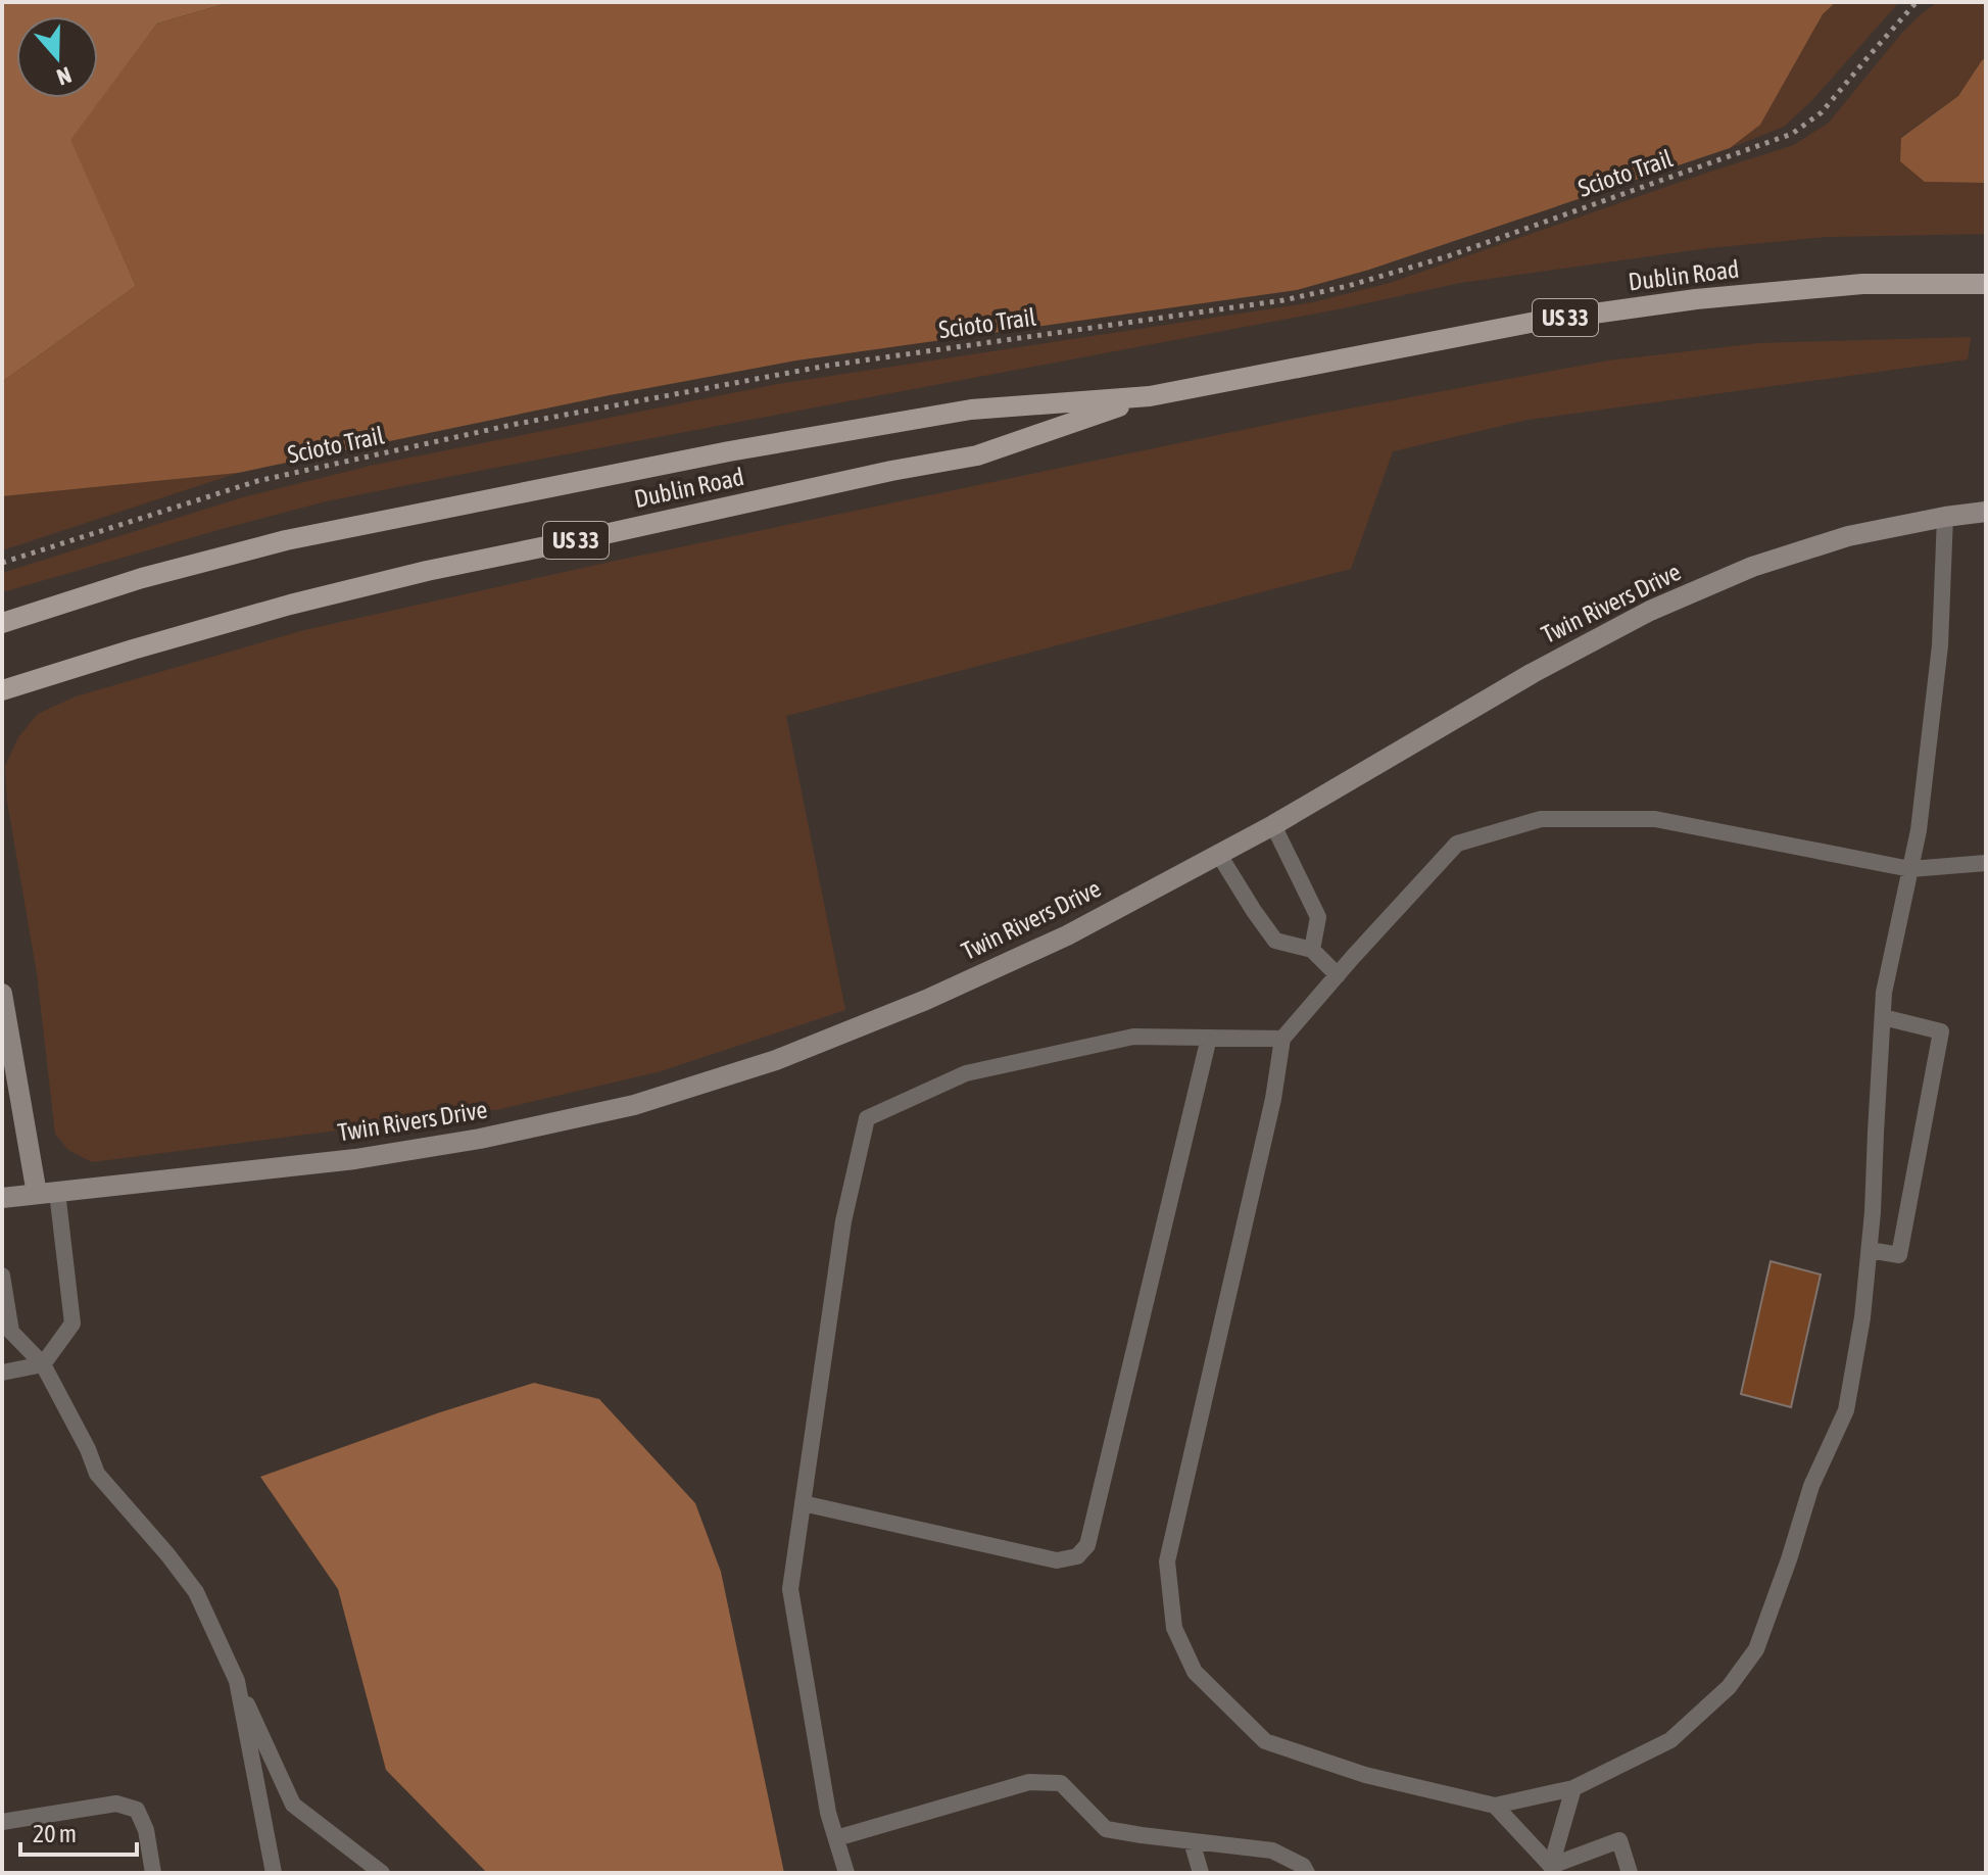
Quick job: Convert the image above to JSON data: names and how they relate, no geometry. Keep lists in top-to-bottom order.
{
  "streets": {
    "main road": ["Dublin Road", "US 33"],
    "street": ["Twin Rivers Drive"],
    "path": ["Scioto Trail"]
  },
  "scale_bar": "20 m",
  "north": "bottom"
}
